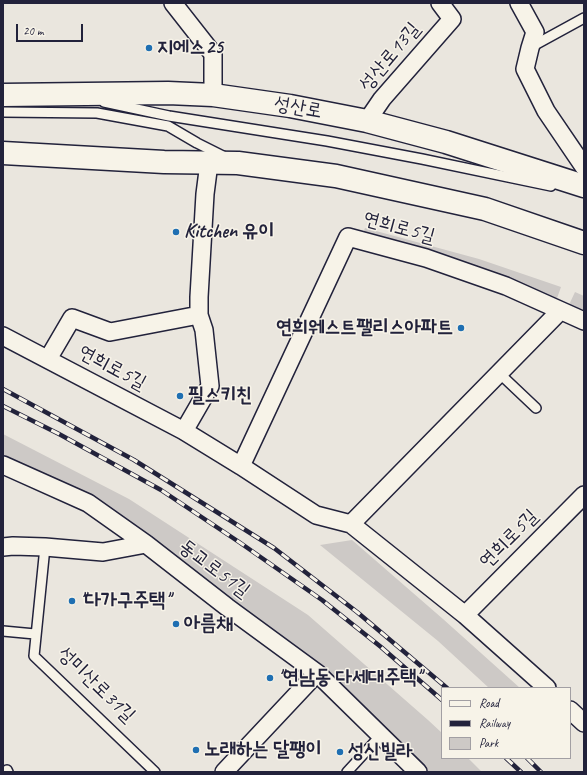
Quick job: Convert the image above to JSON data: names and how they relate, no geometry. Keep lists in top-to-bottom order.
{
  "streets": {
    "main road": ["성산로"],
    "street": ["성산로13길", "연희로5길", "동교로51길"],
    "lane": ["성미산로31길"]
  },
  "crossings": [
    ["성산로13길", "성산로"]
  ],
  "places": [
    "지에스25",
    "Kitchen 유이",
    "연희웨스트팰리스아파트",
    "필스키친",
    "\"다가구주택\"",
    "아름채",
    "\"연남동 다세대주택\"",
    "노래하는 달팽이",
    "성신빌라"
  ],
  "legend": ["Road", "Railway", "Park"],
  "scale_bar": "20 m"
}
